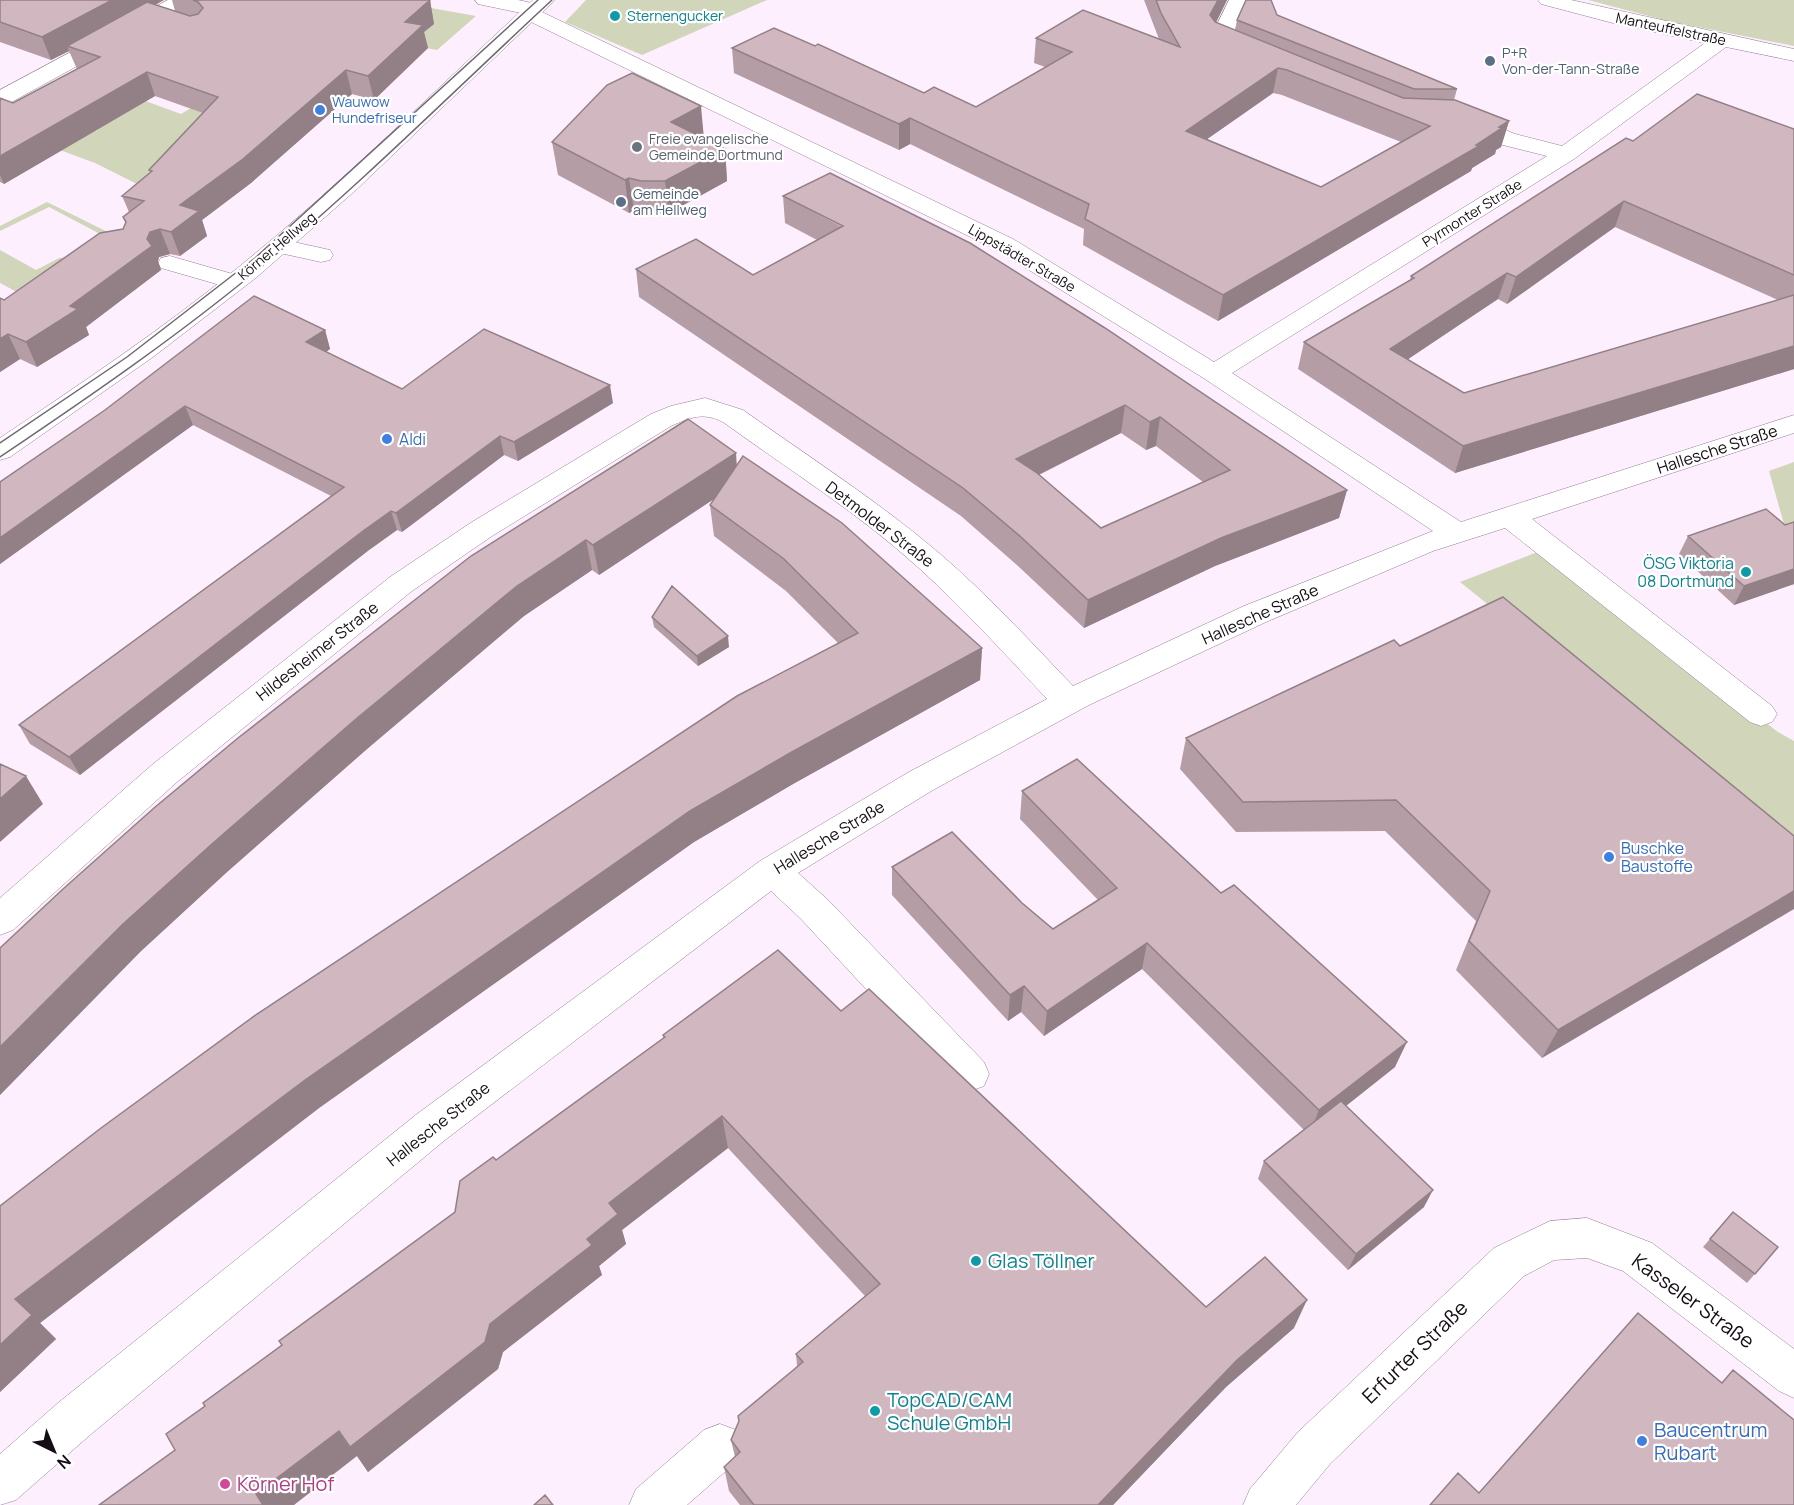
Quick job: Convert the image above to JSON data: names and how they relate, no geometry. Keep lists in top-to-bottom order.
{
  "streets": {
    "street": [
      "Manteuffelstraße",
      "Pyrmonter Straße",
      "Körner Hellweg",
      "Lippstädter Straße",
      "Hallesche Straße",
      "Detmolder Straße",
      "Hildesheimer Straße",
      "Kasseler Straße",
      "Erfurter Straße"
    ]
  },
  "crossings": [
    ["Manteuffelstraße", "Pyrmonter Straße"],
    ["Pyrmonter Straße", "Lippstädter Straße"],
    ["Körner Hellweg", "Lippstädter Straße"],
    ["Lippstädter Straße", "Hallesche Straße"],
    ["Hallesche Straße", "Detmolder Straße"],
    ["Detmolder Straße", "Hildesheimer Straße"],
    ["Kasseler Straße", "Erfurter Straße"]
  ],
  "places": [
    "Sternengucker",
    "P+R Von-der-Tann-Straße",
    "Wauwow Hundefriseur",
    "Freie evangelische Gemeinde Dortmund",
    "Gemeinde am Hellweg",
    "Aldi",
    "ÖSG Viktoria 08 Dortmund",
    "Buschke Baustoffe",
    "Glas Töllner",
    "TopCAD/CAM Schule GmbH",
    "Baucentrum Rubart",
    "Körner Hof"
  ],
  "north": "bottom right"
}
